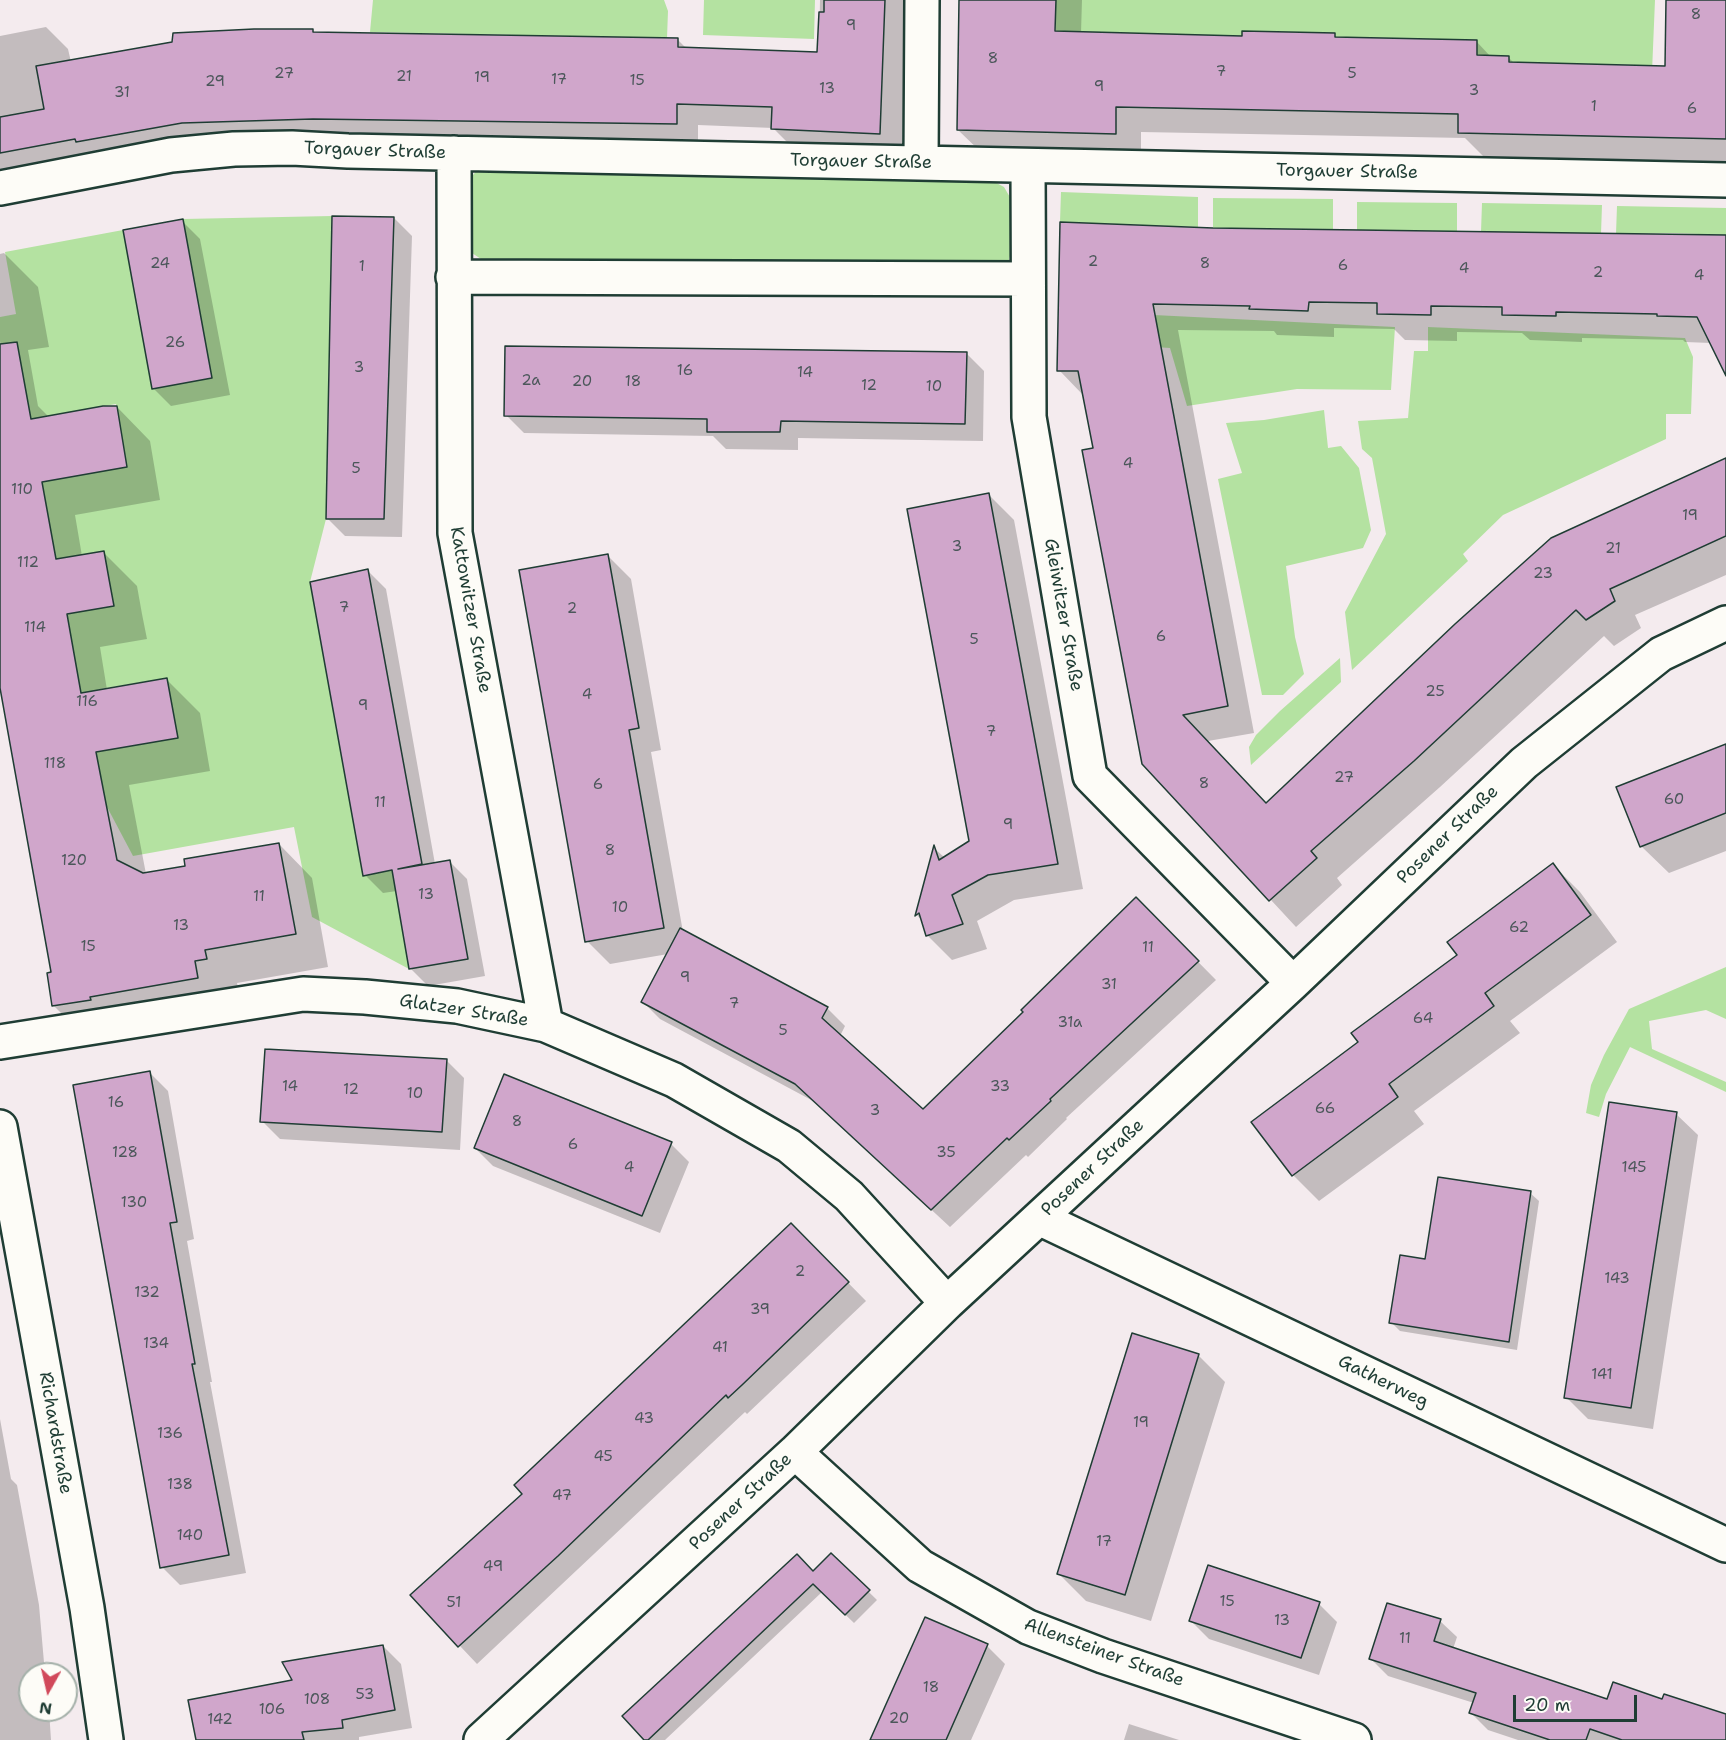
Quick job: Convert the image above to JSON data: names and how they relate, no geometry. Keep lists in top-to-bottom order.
{
  "streets": {
    "street": [
      "Torgauer Straße",
      "Kattowitzer Straße",
      "Gleiwitzer Straße",
      "Posener Straße",
      "Glatzer Straße",
      "Gatherweg",
      "Richardstraße",
      "Allensteiner Straße"
    ]
  },
  "crossings": [
    ["Torgauer Straße", "Kattowitzer Straße"],
    ["Torgauer Straße", "Gleiwitzer Straße"],
    ["Kattowitzer Straße", "Glatzer Straße"],
    ["Gleiwitzer Straße", "Posener Straße"],
    ["Posener Straße", "Glatzer Straße"],
    ["Posener Straße", "Gatherweg"],
    ["Posener Straße", "Allensteiner Straße"]
  ],
  "house_numbers": [
    "8",
    "9",
    "8",
    "7",
    "27",
    "5",
    "21",
    "19",
    "17",
    "15",
    "29",
    "9",
    "13",
    "3",
    "31",
    "1",
    "6",
    "2",
    "24",
    "8",
    "6",
    "1",
    "4",
    "2",
    "4",
    "26",
    "3",
    "16",
    "14",
    "2a",
    "20",
    "18",
    "12",
    "10",
    "4",
    "5",
    "110",
    "19",
    "3",
    "21",
    "112",
    "23",
    "7",
    "2",
    "114",
    "6",
    "5",
    "25",
    "4",
    "116",
    "9",
    "7",
    "118",
    "27",
    "8",
    "6",
    "60",
    "11",
    "9",
    "8",
    "120",
    "13",
    "11",
    "10",
    "13",
    "62",
    "15",
    "11",
    "9",
    "31",
    "7",
    "64",
    "31a",
    "5",
    "14",
    "33",
    "12",
    "10",
    "16",
    "66",
    "3",
    "8",
    "6",
    "128",
    "35",
    "4",
    "145",
    "130",
    "2",
    "143",
    "132",
    "39",
    "134",
    "41",
    "141",
    "43",
    "19",
    "136",
    "45",
    "138",
    "47",
    "140",
    "17",
    "49",
    "15",
    "51",
    "13",
    "11",
    "18",
    "53",
    "108",
    "106",
    "20",
    "142"
  ],
  "scale_bar": "20 m",
  "north": "bottom"
}
